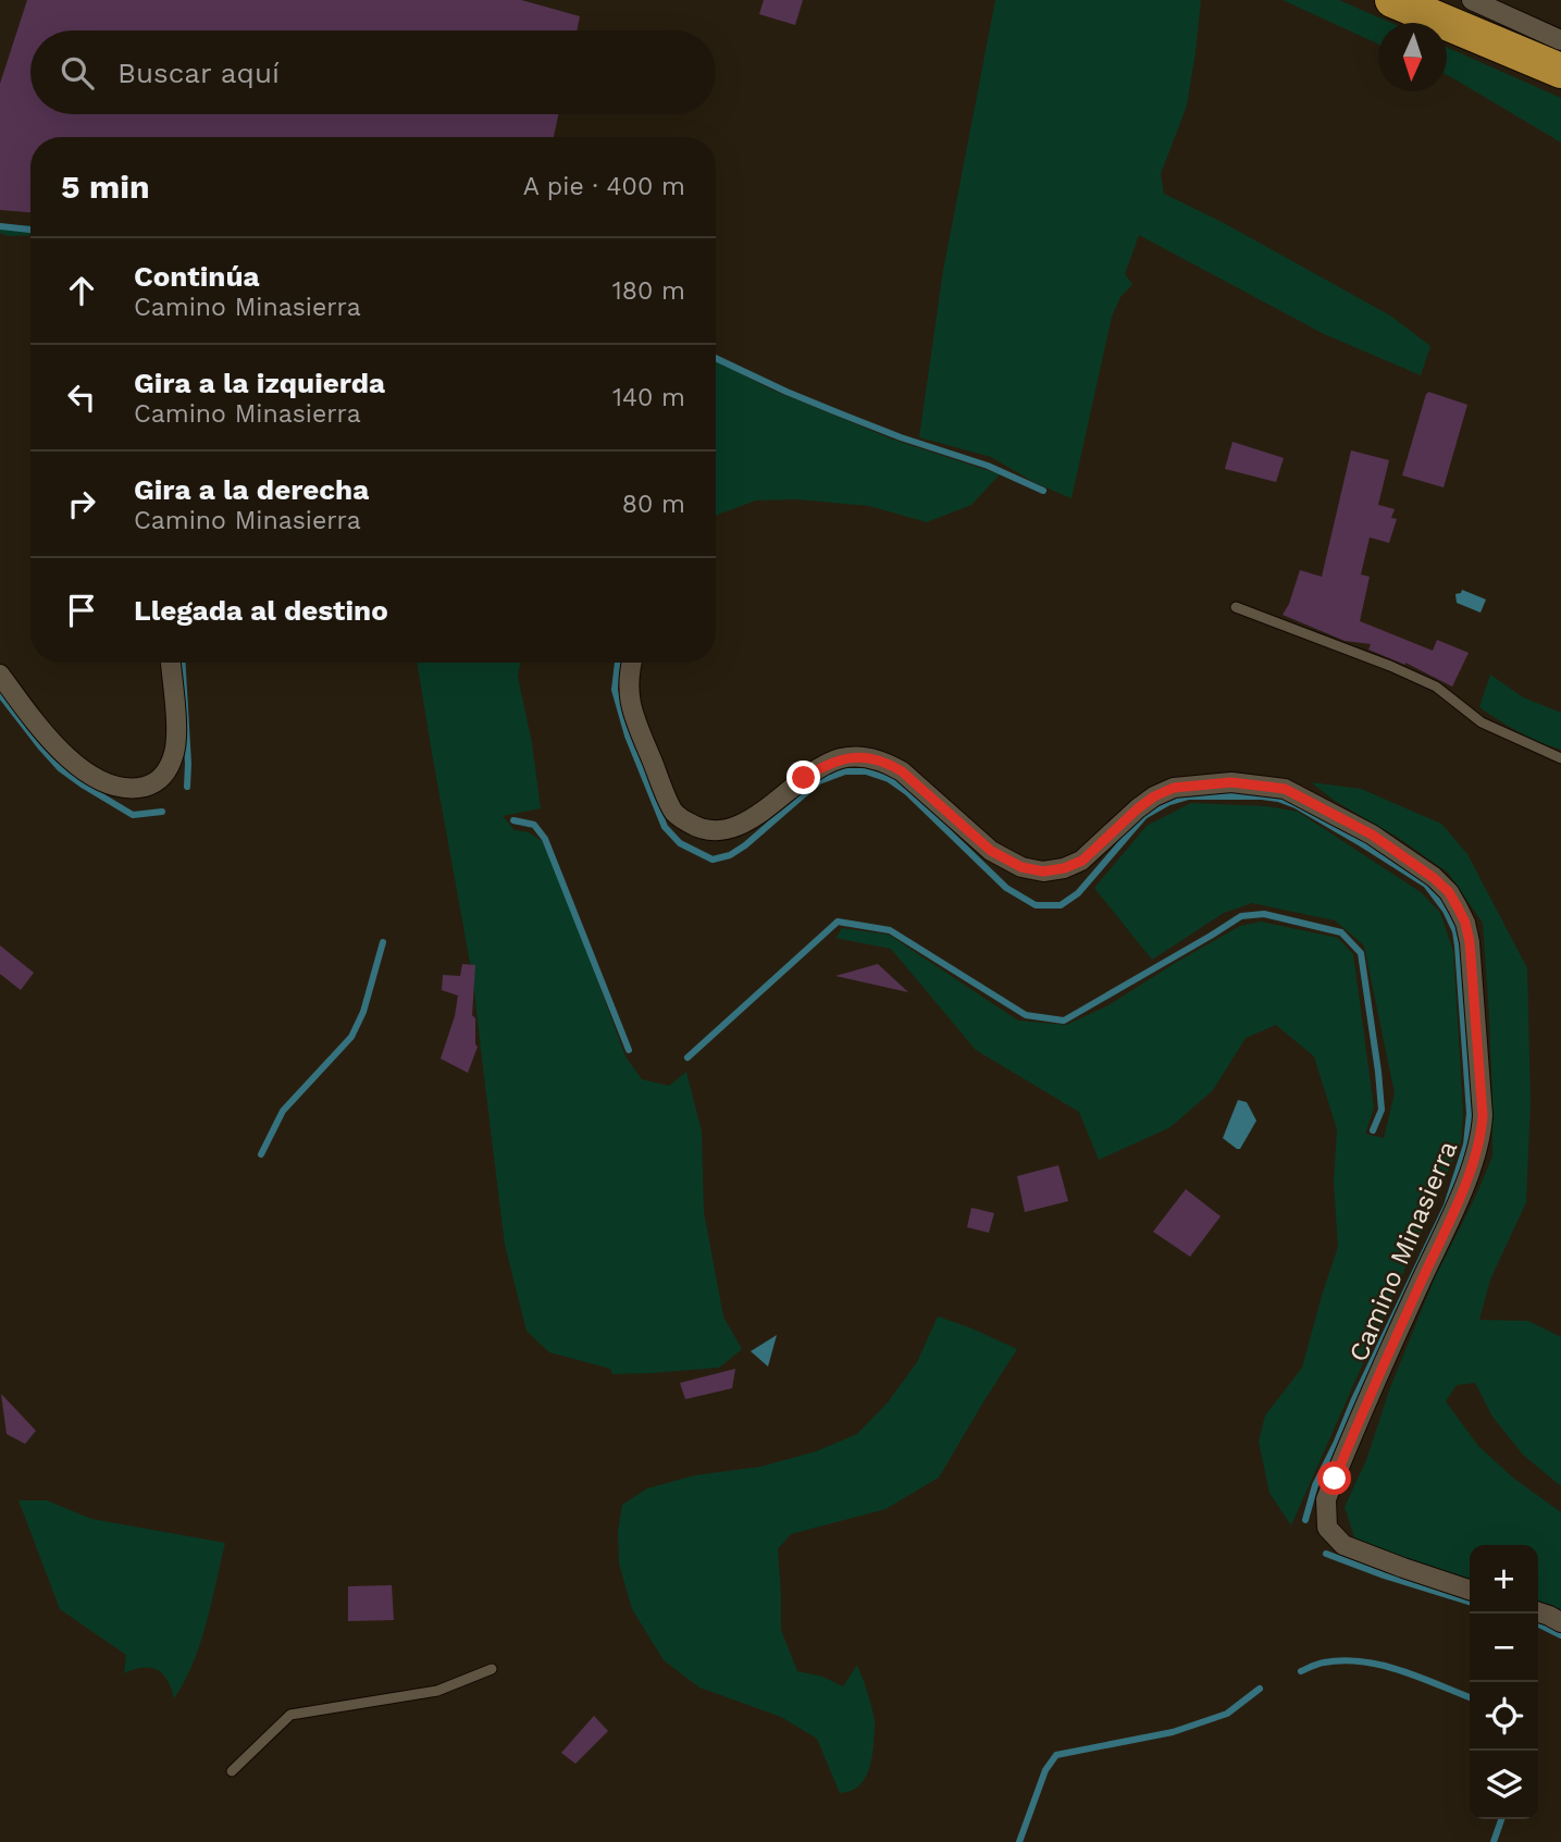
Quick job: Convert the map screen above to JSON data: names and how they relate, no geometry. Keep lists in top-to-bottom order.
{
  "streets": {
    "street": ["Camino Minasierra"]
  },
  "north": "bottom",
  "page": {
    "search": "Buscar aquí",
    "heading": ["5 min", "A pie · 400 m"],
    "list": [
      ["Continúa", "Camino Minasierra", "180 m"],
      ["Gira a la izquierda", "Camino Minasierra", "140 m"],
      ["Gira a la derecha", "Camino Minasierra", "80 m"],
      "Llegada al destino"
    ],
    "map_buttons": ["+", "−"]
  }
}
